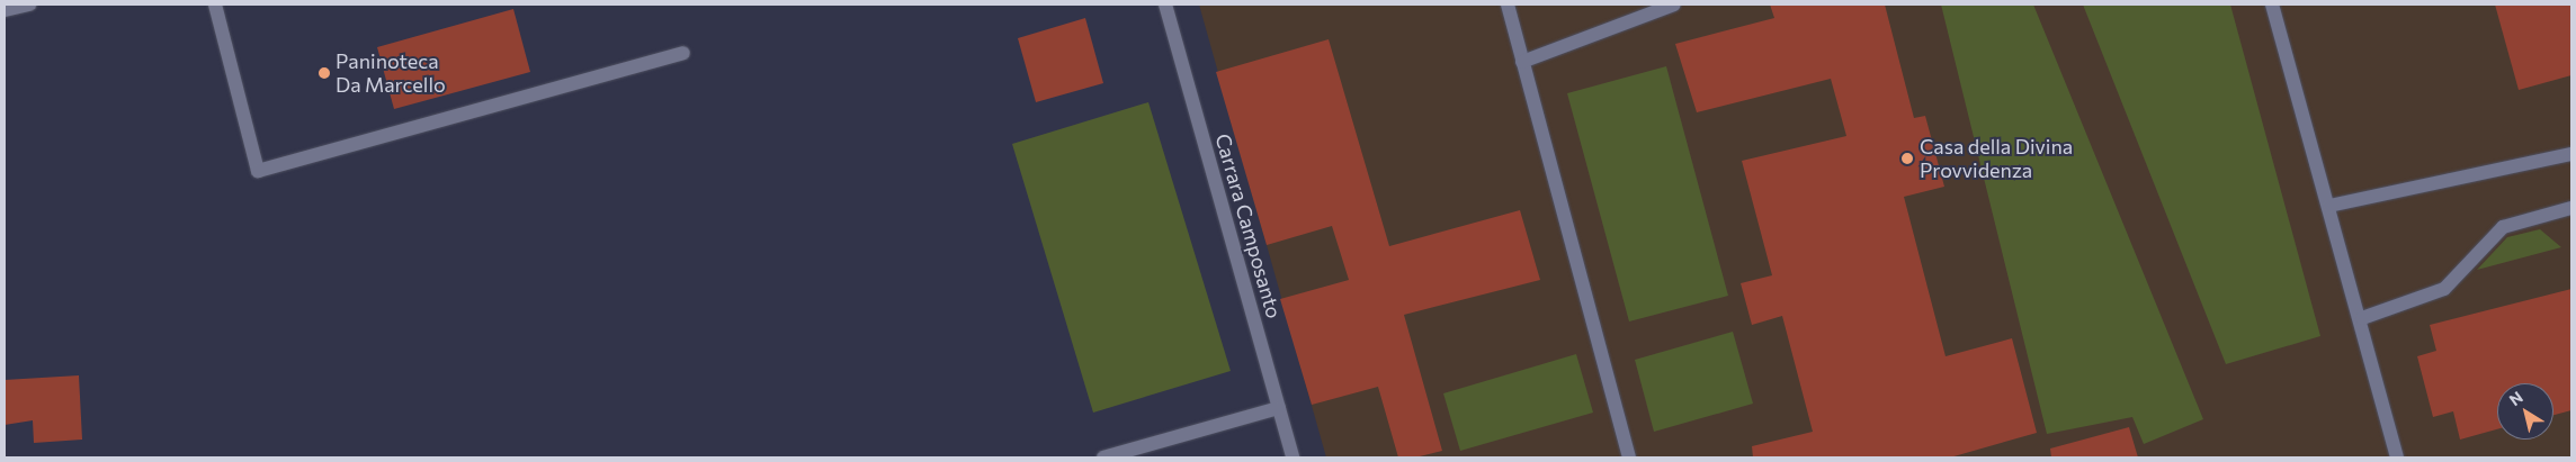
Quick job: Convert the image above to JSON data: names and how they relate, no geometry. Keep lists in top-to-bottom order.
{
  "streets": {
    "street": ["Carrara Camposanto"]
  },
  "places": ["Paninoteca Da Marcello", "Casa della Divina Provvidenza"],
  "north": "top left"
}
